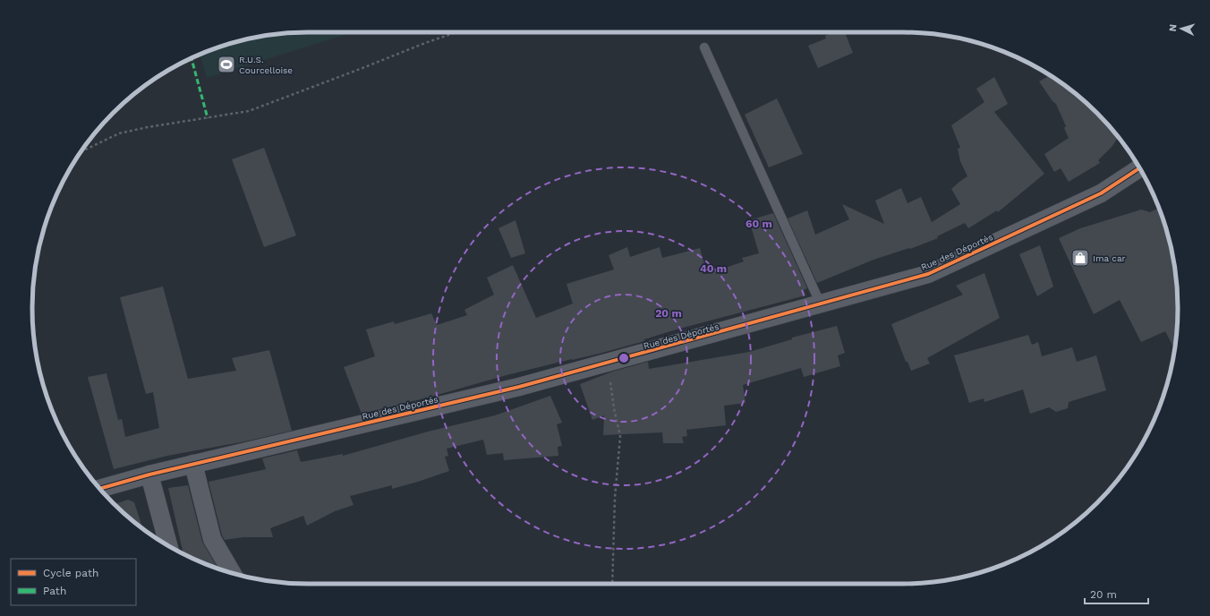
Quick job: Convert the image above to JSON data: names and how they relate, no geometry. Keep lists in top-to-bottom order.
{
  "streets": {
    "street": ["Rue des Déportés"]
  },
  "places": {
    "sports": ["R.U.S. Courcelloise"],
    "shop": ["Ima car"]
  },
  "legend": ["Cycle path", "Path"],
  "scale_bar": "20 m",
  "north": "left",
  "rings": ["60 m", "40 m", "20 m"]
}
